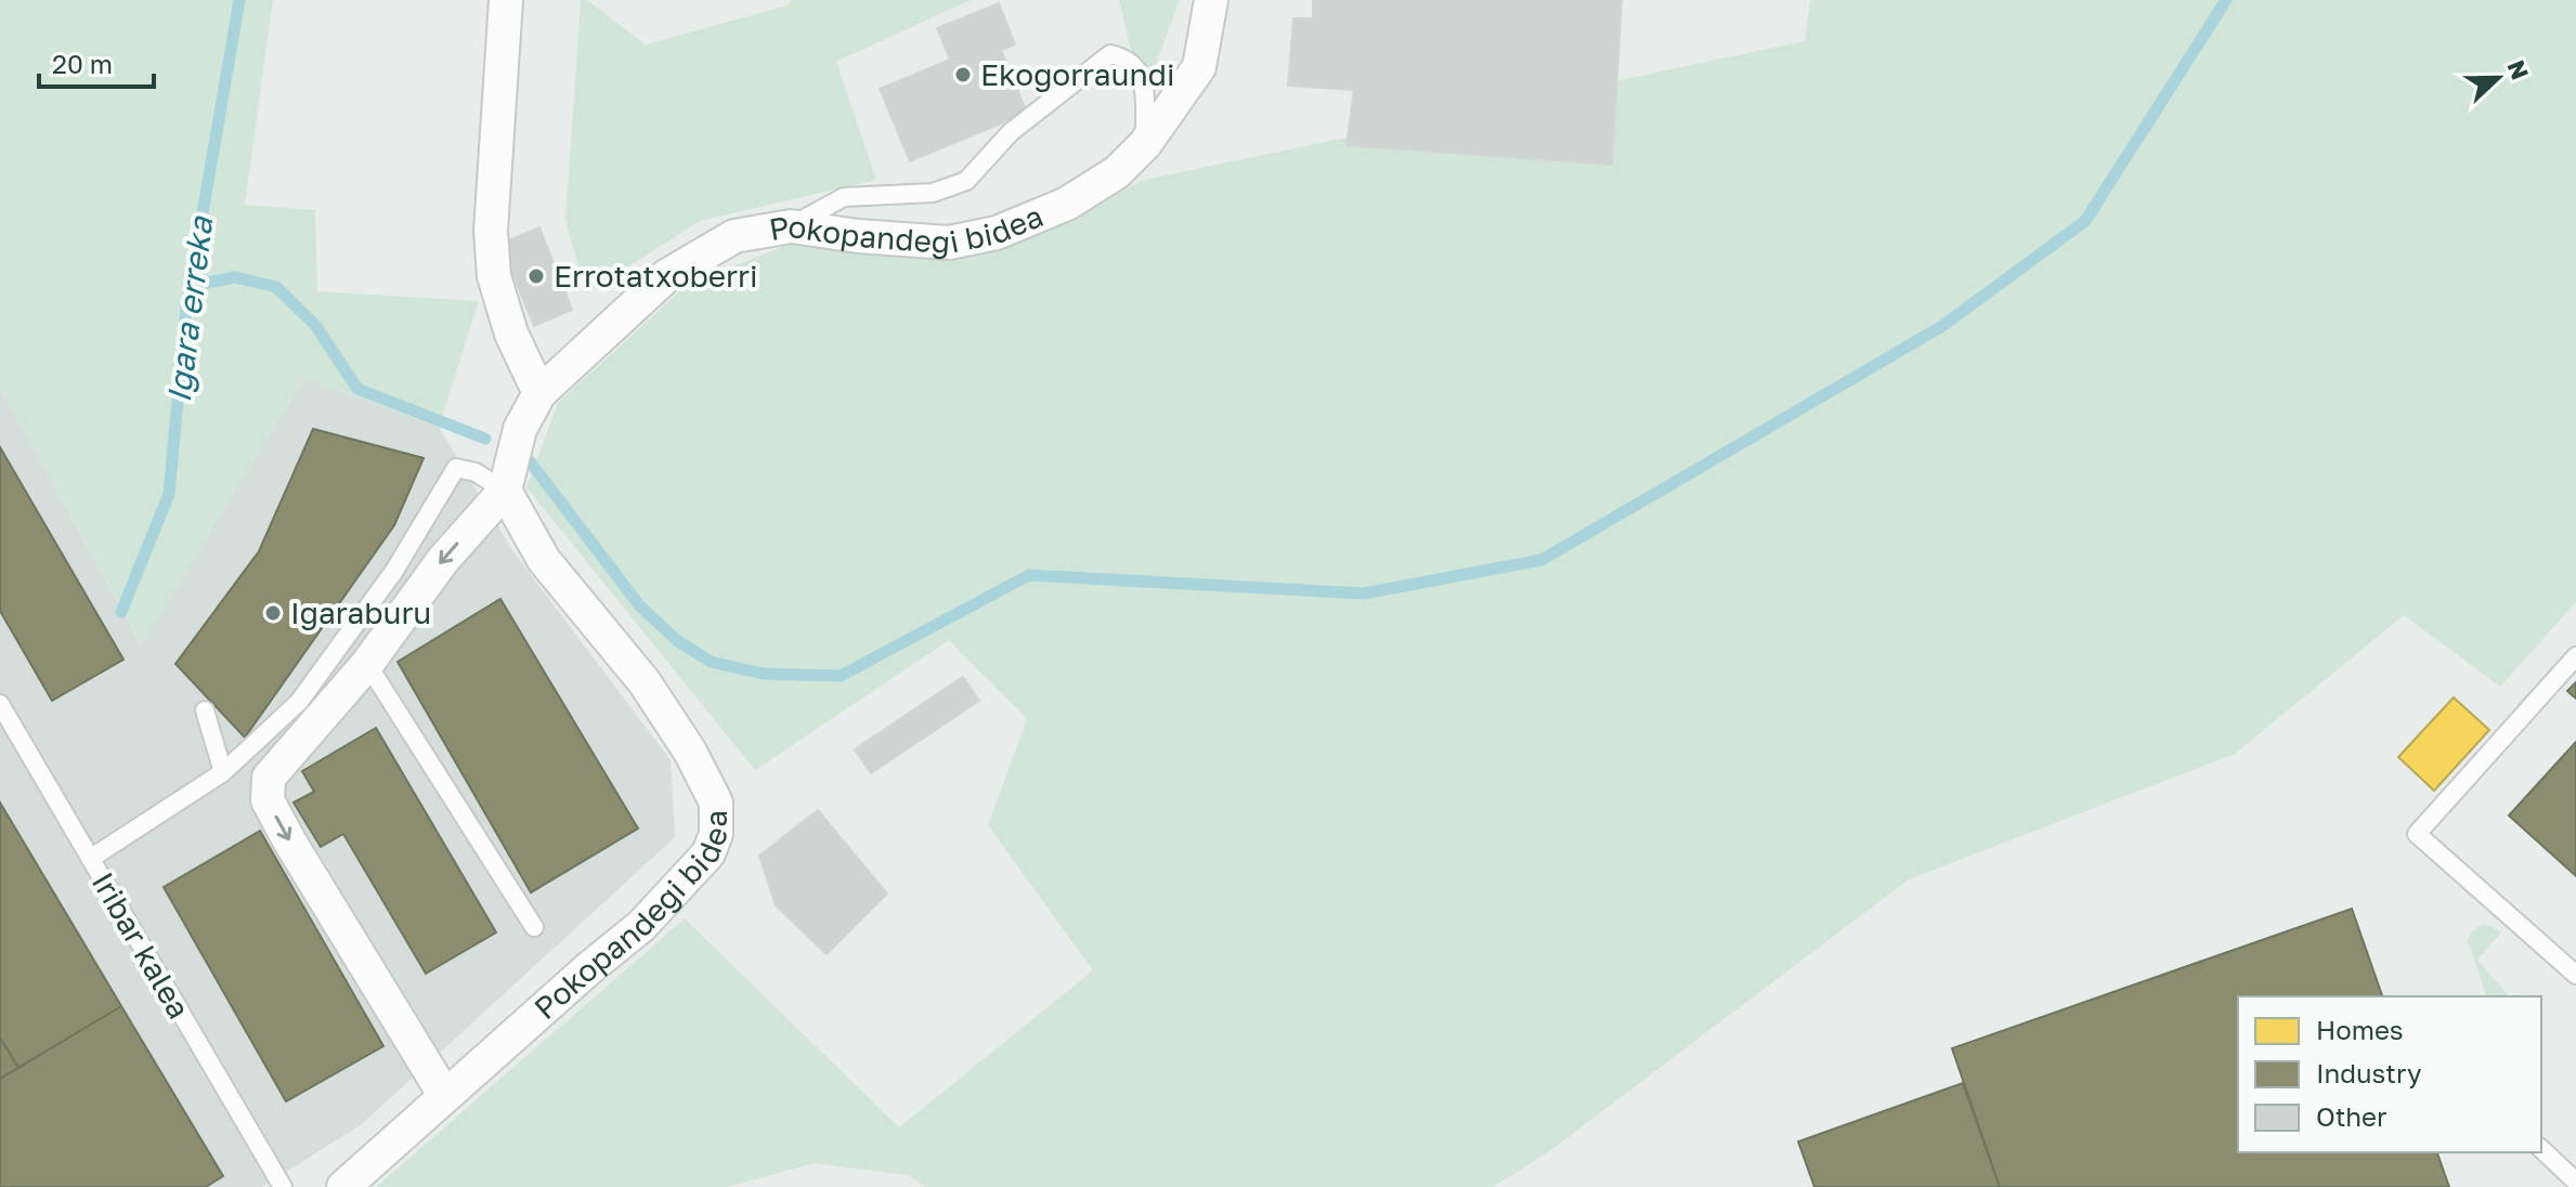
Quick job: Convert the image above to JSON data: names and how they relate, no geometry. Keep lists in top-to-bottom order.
{
  "streets": {
    "street": ["Pokopandegi bidea"],
    "lane": ["Iribar kalea"]
  },
  "water": ["Igara erreka"],
  "places": ["Ekogorraundi", "Errotatxoberri", "Igaraburu"],
  "legend": ["Homes", "Industry", "Other"],
  "scale_bar": "20 m",
  "north": "right"
}
